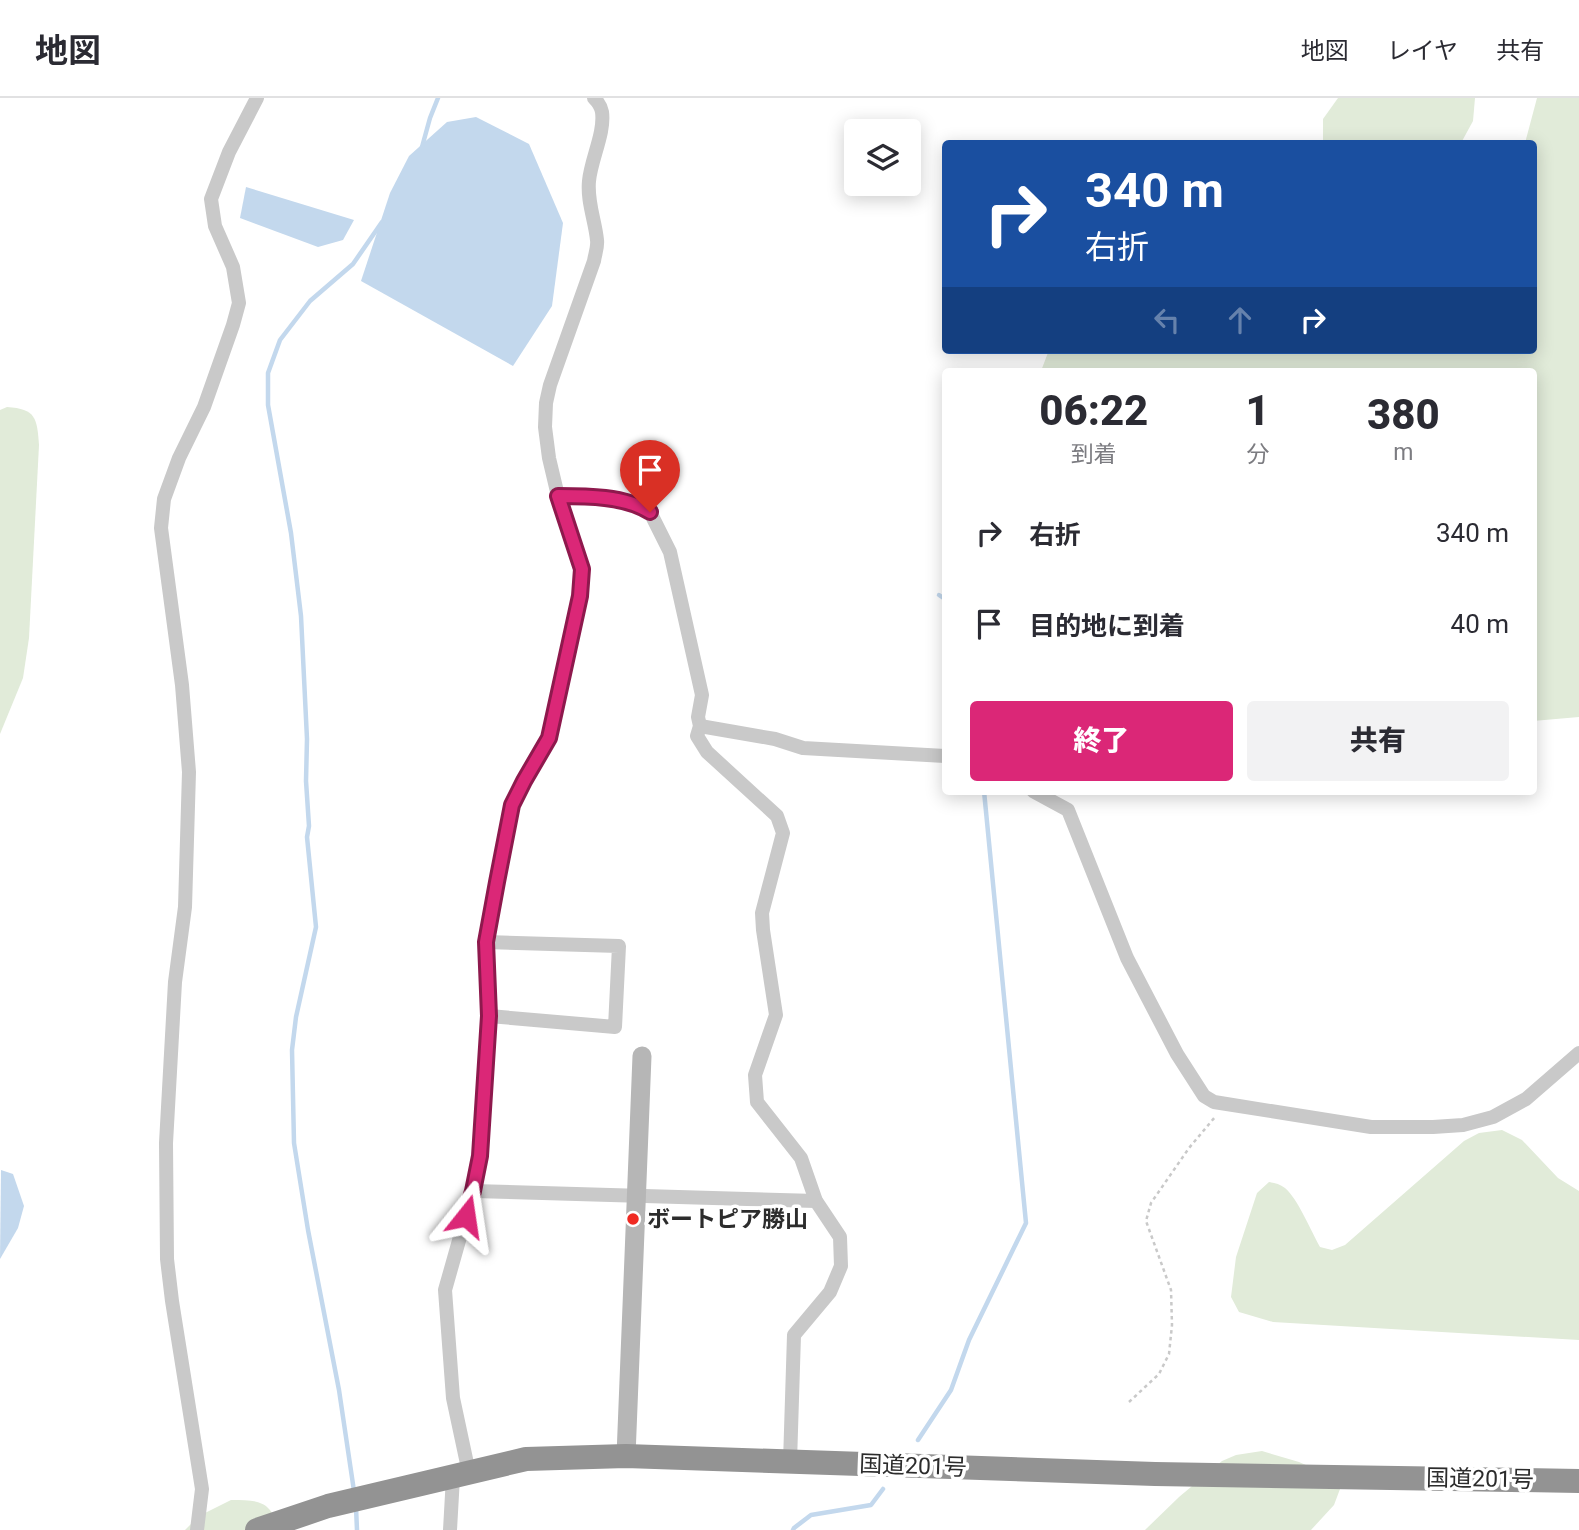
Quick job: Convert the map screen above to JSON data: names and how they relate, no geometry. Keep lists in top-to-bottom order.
{
  "streets": {
    "highway": ["国道201号"]
  },
  "places": ["ボートピア勝山"],
  "page": {
    "header": "地図",
    "nav": ["地図", "レイヤ", "共有"],
    "turn": ["340 m", "右折"],
    "eta": [
      "06:22",
      "到着",
      "1",
      "分",
      "380",
      "m"
    ],
    "list": [
      {
        "name": "右折",
        "value": "340 m"
      },
      {
        "name": "目的地に到着",
        "value": "40 m"
      }
    ],
    "buttons": ["終了", "共有"]
  }
}
